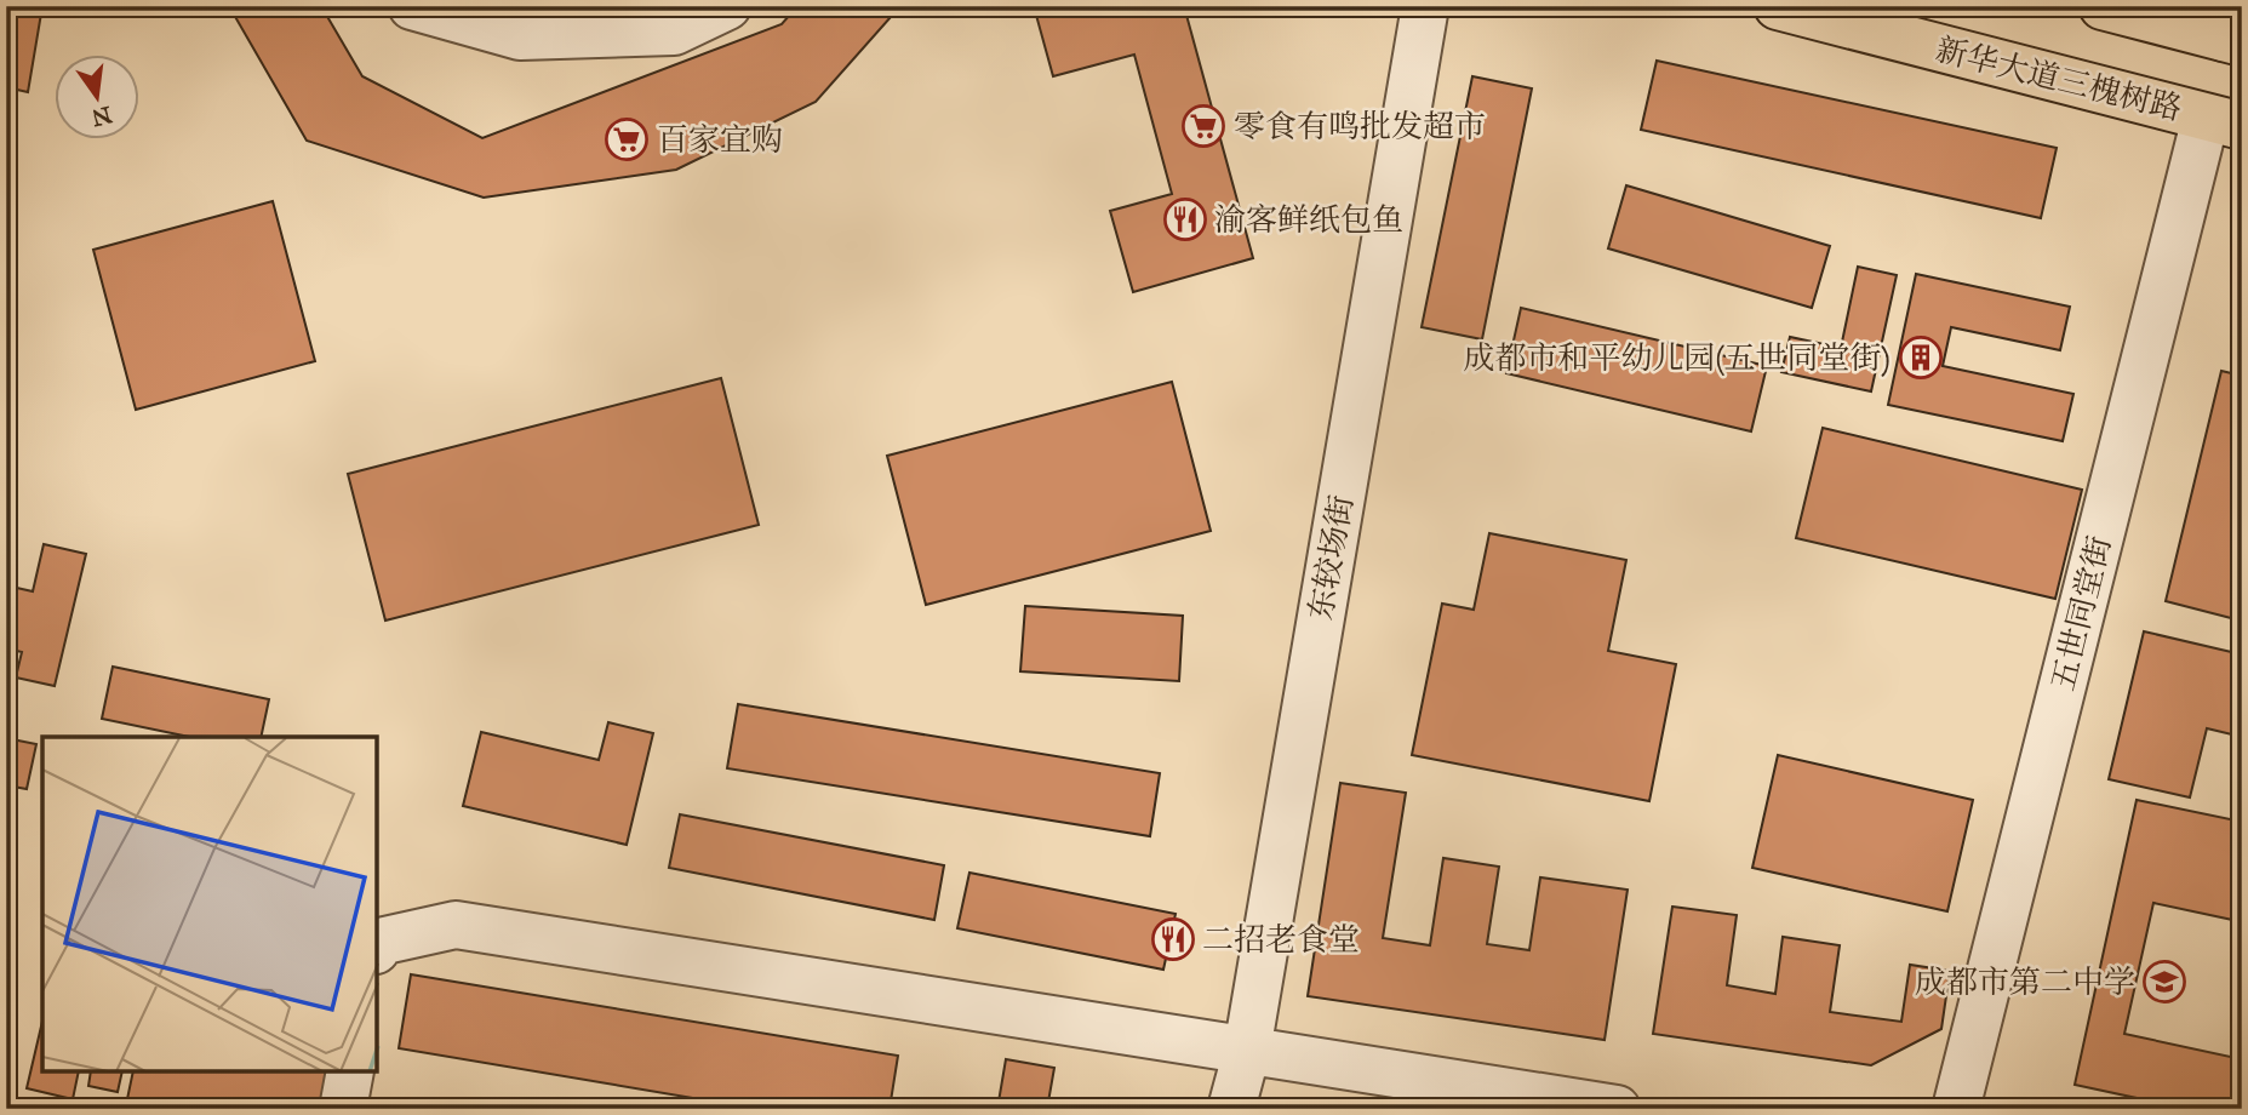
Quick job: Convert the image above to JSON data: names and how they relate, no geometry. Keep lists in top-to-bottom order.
{
  "streets": {
    "main road": ["新华大道三槐树路"],
    "street": ["东较场街", "五世同堂街"]
  },
  "crossings": [
    ["新华大道三槐树路", "五世同堂街"]
  ],
  "places": {
    "supermarket": ["零食有鸣批发超市", "百家宜购"],
    "restaurant": ["渝客鲜纸包鱼", "二招老食堂"],
    "building": ["成都市和平幼儿园(五世同堂街)"],
    "school or university": ["成都市第二中学"]
  },
  "north": "bottom"
}
